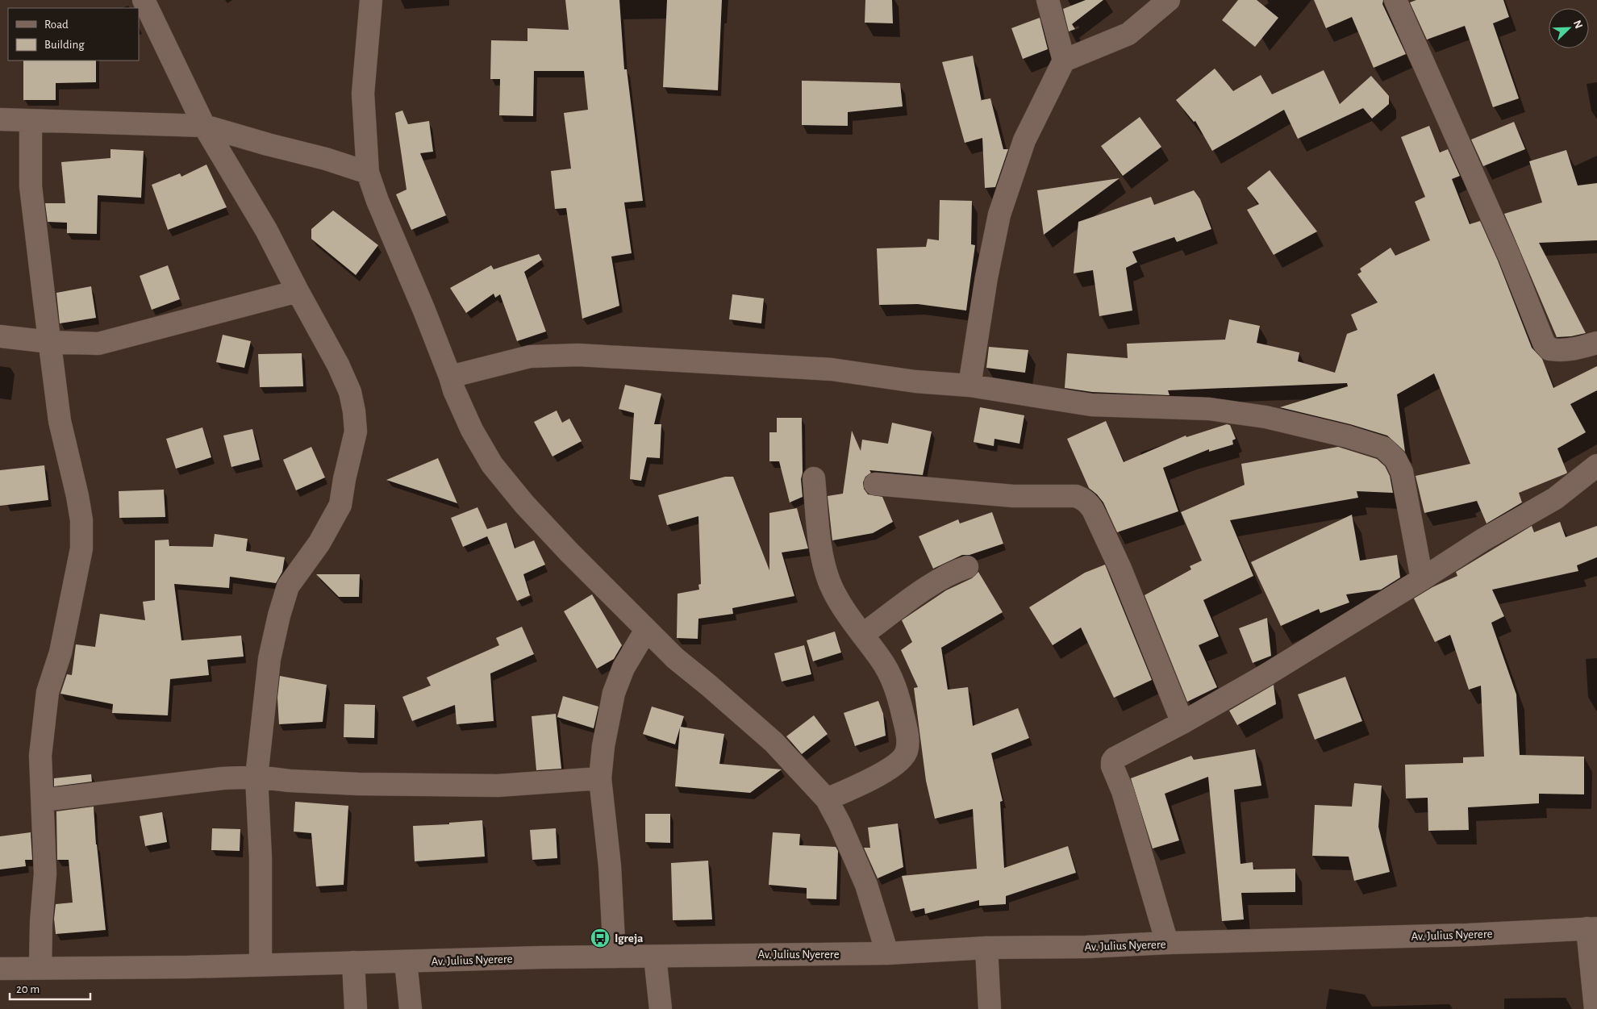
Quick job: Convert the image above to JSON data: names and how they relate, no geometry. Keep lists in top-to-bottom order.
{
  "streets": {
    "street": ["Av. Julius Nyerere"]
  },
  "places": {
    "bus stop": ["Igreja"]
  },
  "legend": ["Road", "Building"],
  "scale_bar": "20 m",
  "north": "top right"
}
